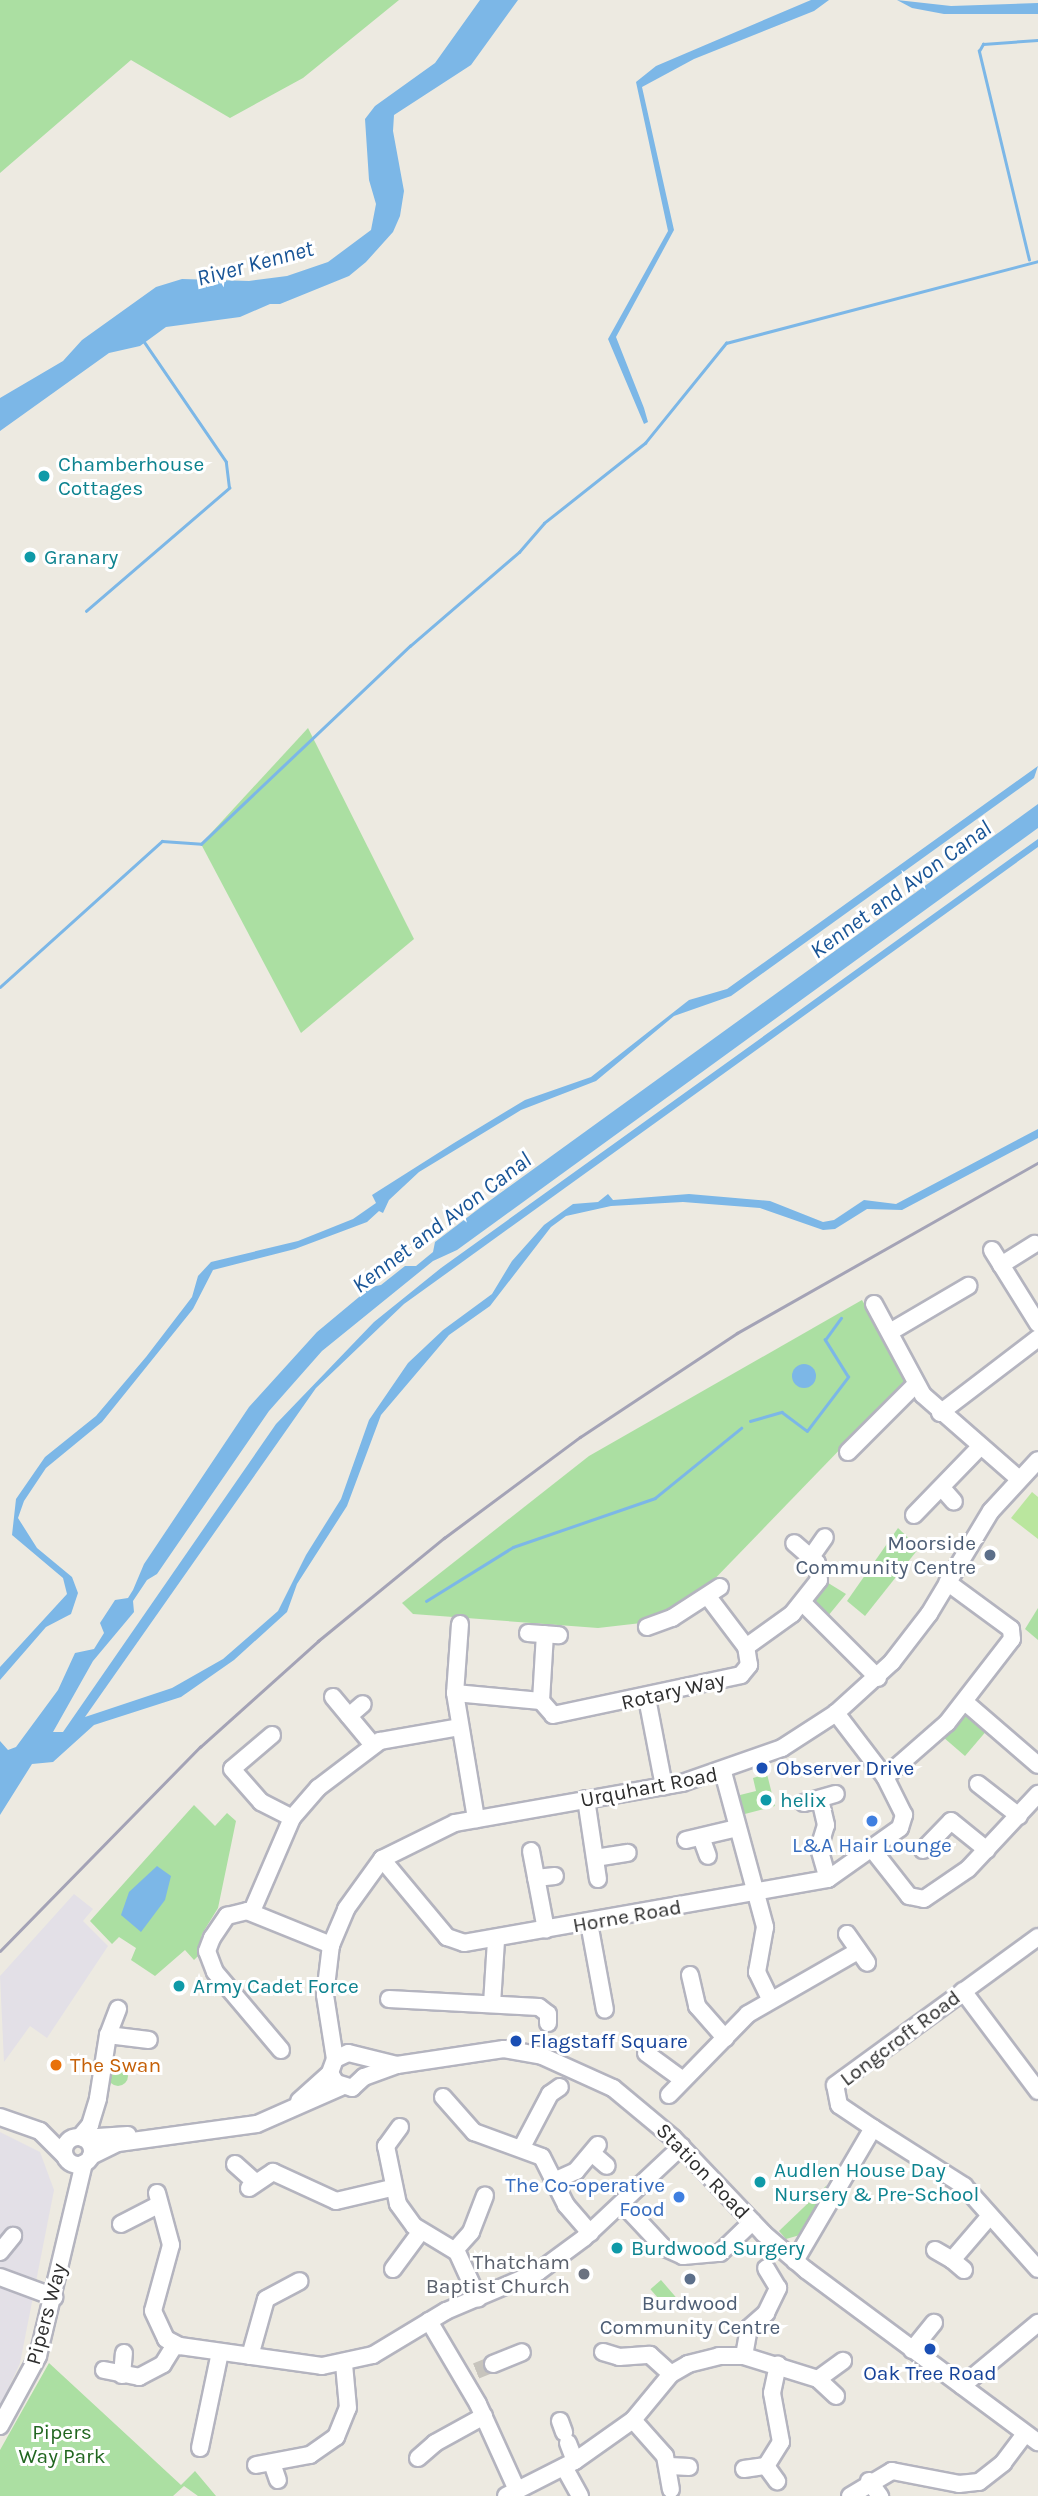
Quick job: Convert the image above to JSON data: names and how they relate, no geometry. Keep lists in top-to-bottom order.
{
  "streets": {
    "street": [
      "Rotary Way",
      "Urquhart Road",
      "Horne Road",
      "Longcroft Road",
      "Station Road",
      "Pipers Way"
    ]
  },
  "crossings": [
    ["Urquhart Road", "Horne Road"],
    ["Urquhart Road", "Station Road"],
    ["Station Road", "Pipers Way"]
  ],
  "water": ["River Kennet", "Kennet and Avon Canal"],
  "parks": ["Pipers Way Park"],
  "places": [
    "Chamberhouse Cottages",
    "Granary",
    "Moorside Community Centre",
    "Observer Drive",
    "helix",
    "L&A Hair Lounge",
    "Army Cadet Force",
    "Flagstaff Square",
    "The Swan",
    "Audlen House Day Nursery & Pre-School",
    "The Co-operative Food",
    "Burdwood Surgery",
    "Thatcham Baptist Church",
    "Burdwood Community Centre",
    "Oak Tree Road"
  ]
}
